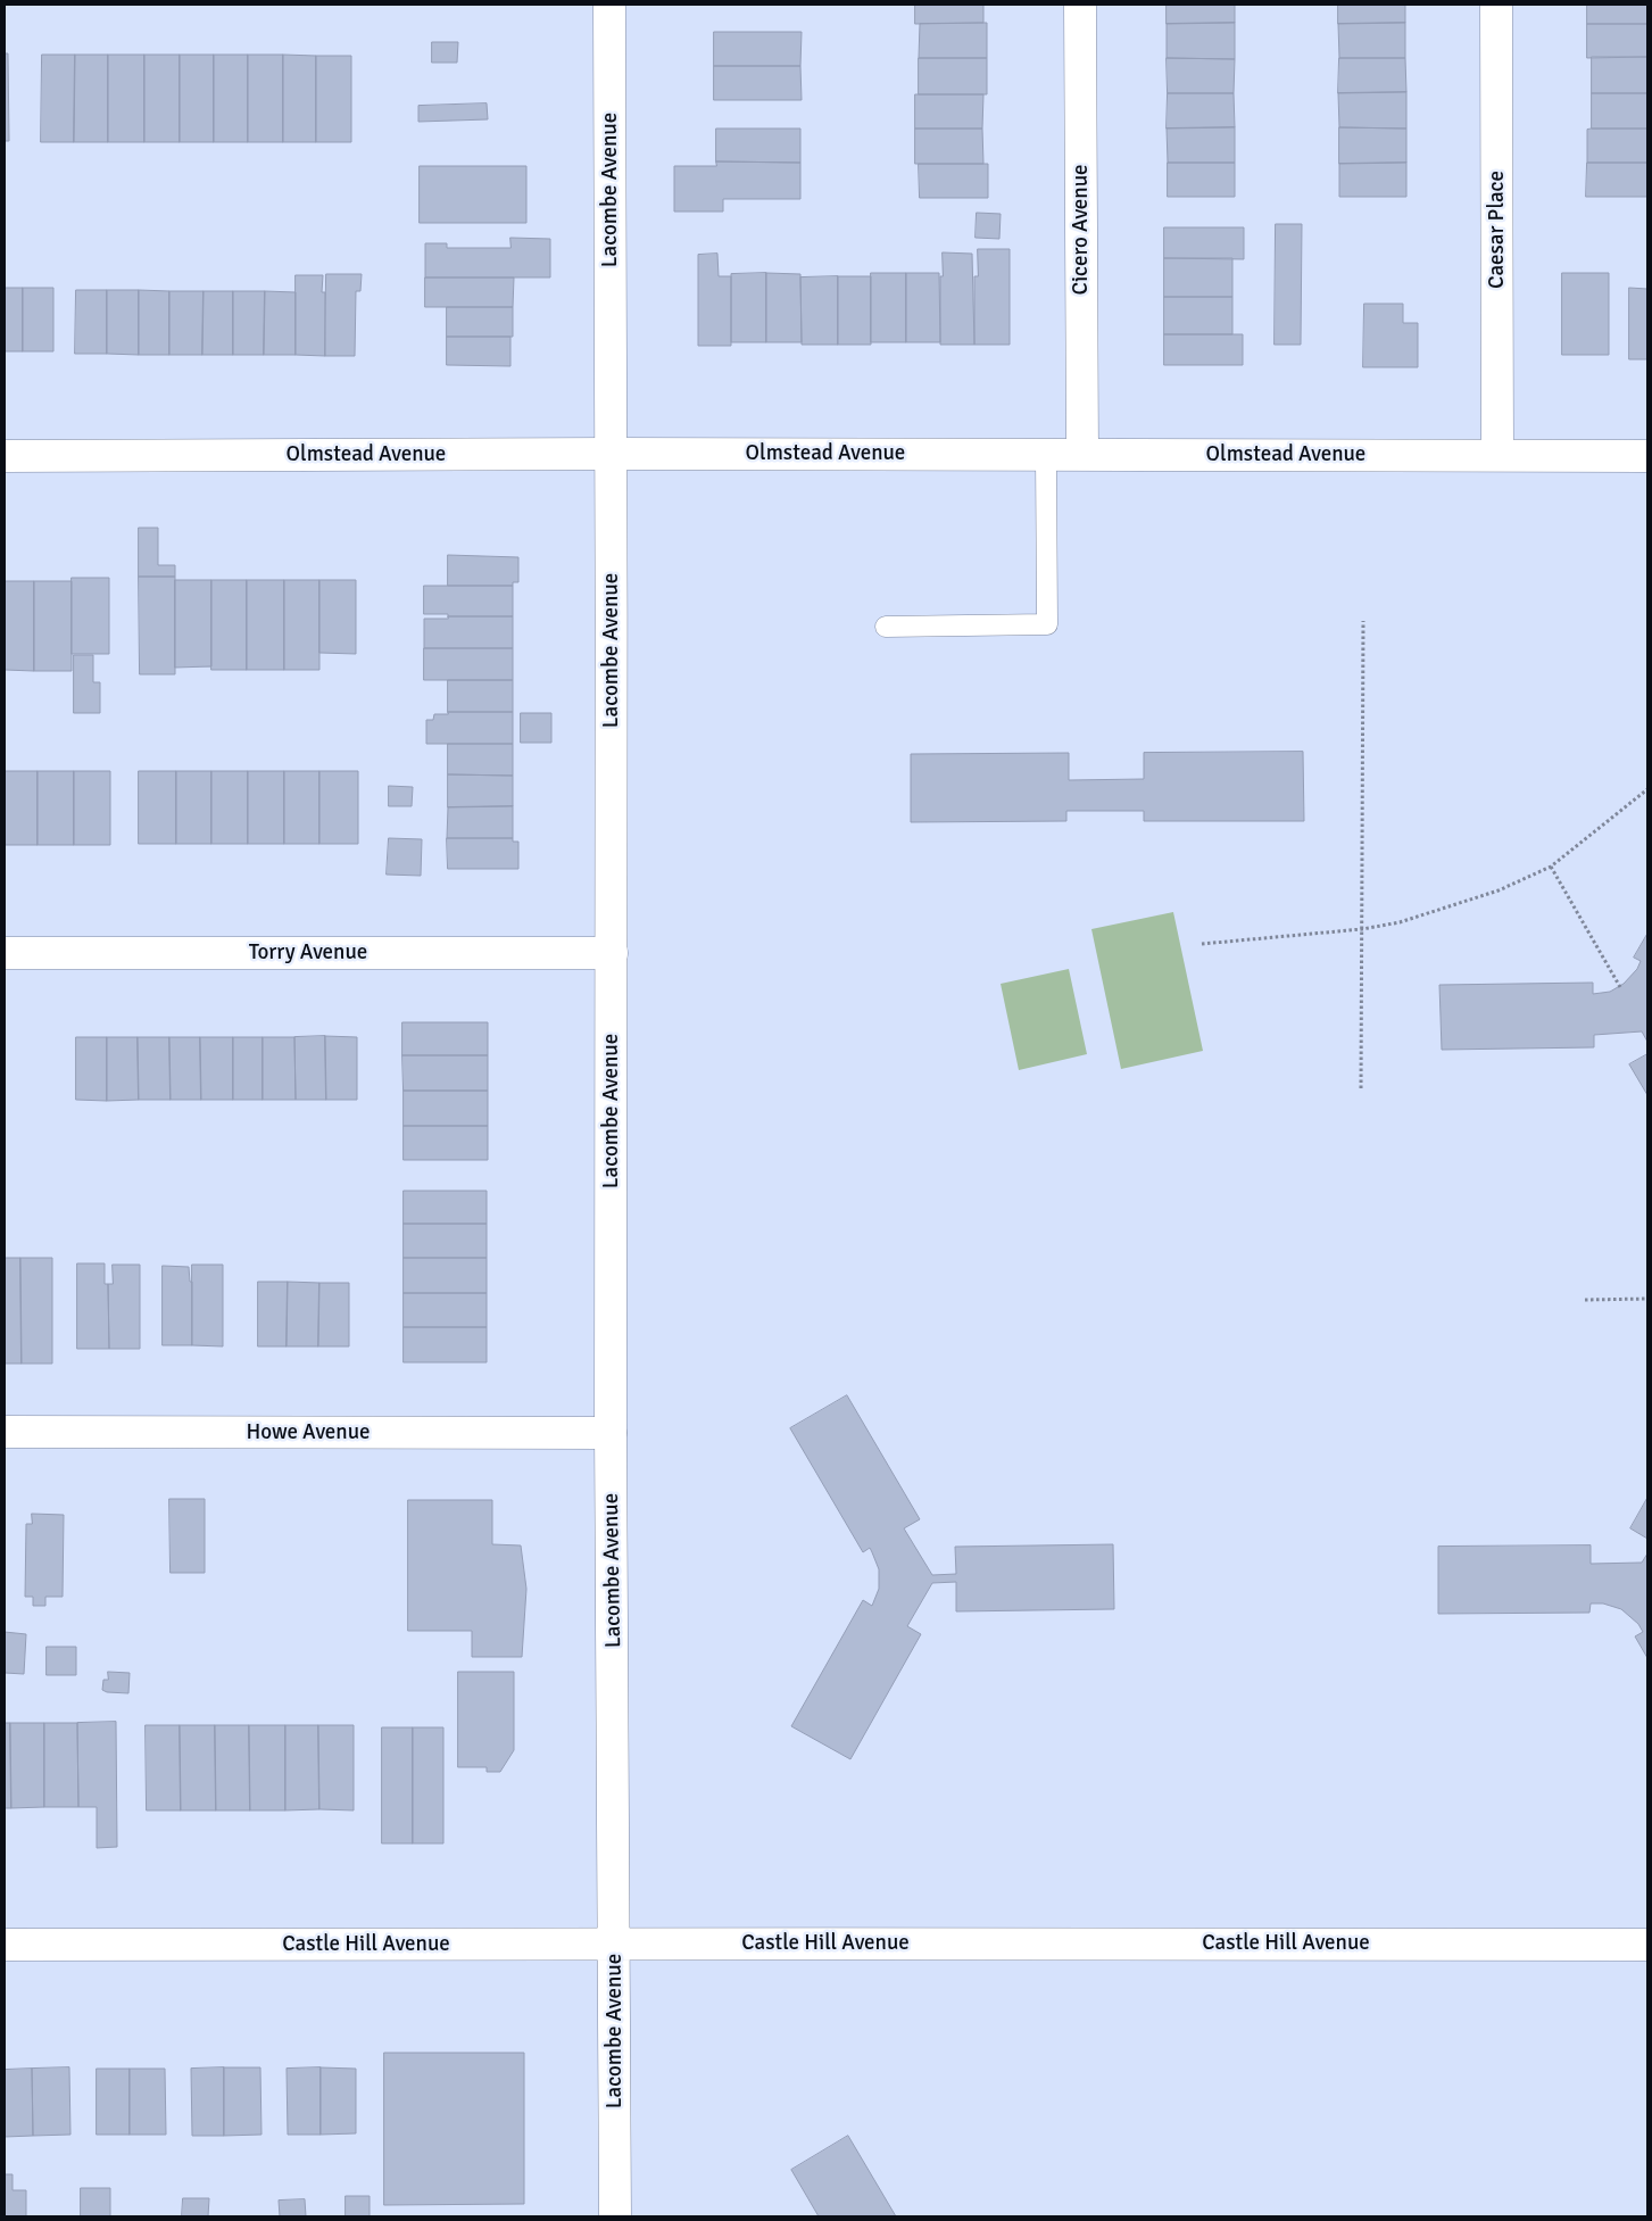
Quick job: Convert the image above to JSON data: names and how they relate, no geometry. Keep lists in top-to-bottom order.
{
  "streets": {
    "street": [
      "Lacombe Avenue",
      "Cicero Avenue",
      "Caesar Place",
      "Olmstead Avenue",
      "Torry Avenue",
      "Howe Avenue",
      "Castle Hill Avenue"
    ]
  },
  "crossings": [
    ["Lacombe Avenue", "Olmstead Avenue"],
    ["Lacombe Avenue", "Torry Avenue"],
    ["Lacombe Avenue", "Howe Avenue"],
    ["Lacombe Avenue", "Castle Hill Avenue"],
    ["Cicero Avenue", "Olmstead Avenue"],
    ["Caesar Place", "Olmstead Avenue"]
  ]
}
